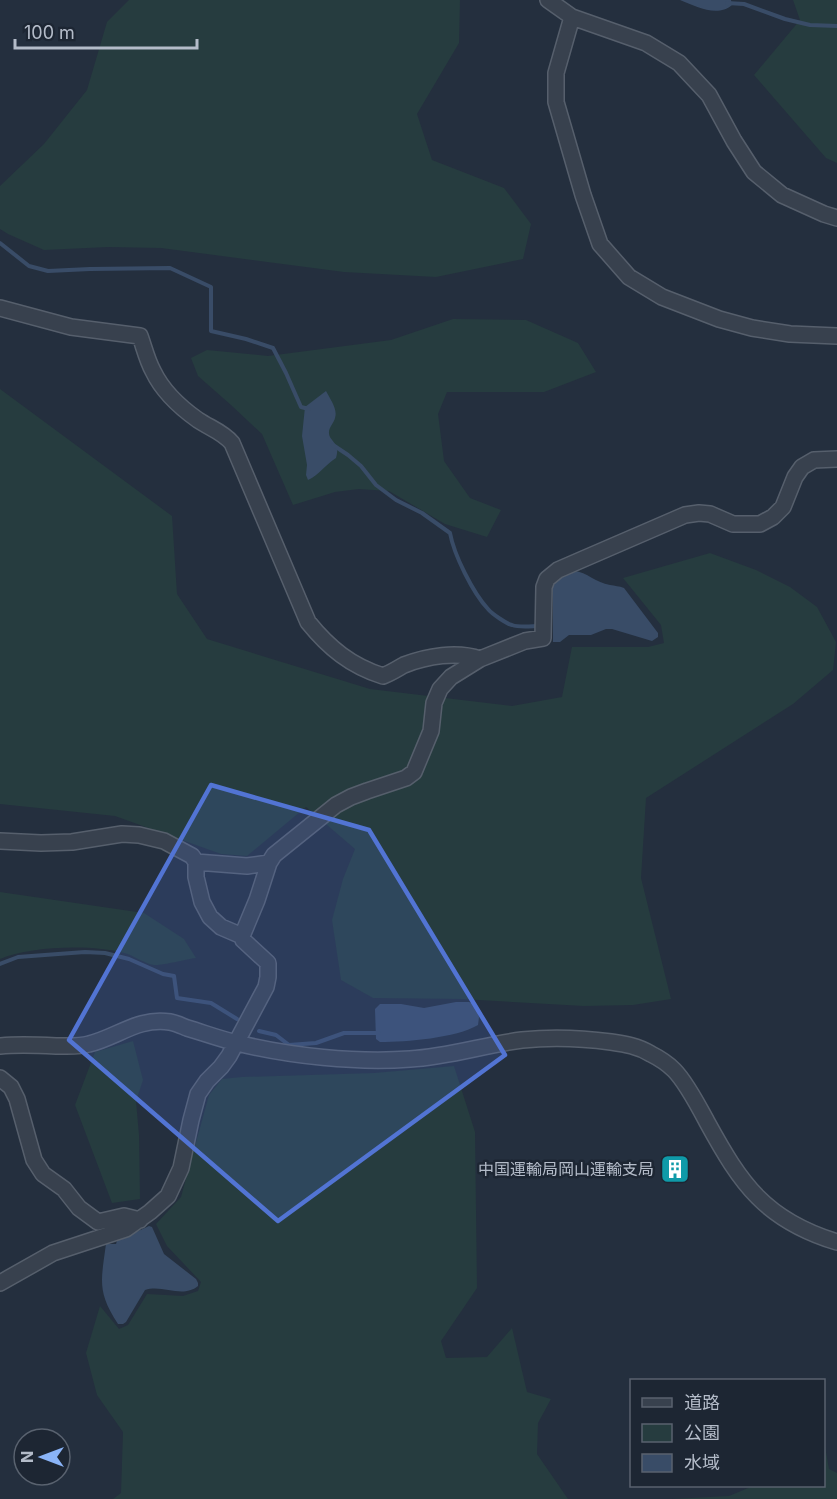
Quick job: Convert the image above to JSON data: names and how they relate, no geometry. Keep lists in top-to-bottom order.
{
  "places": {
    "building": ["中国運輸局岡山運輸支局"]
  },
  "legend": ["道路", "公園", "水域"],
  "scale_bar": "100 m",
  "north": "left"
}
